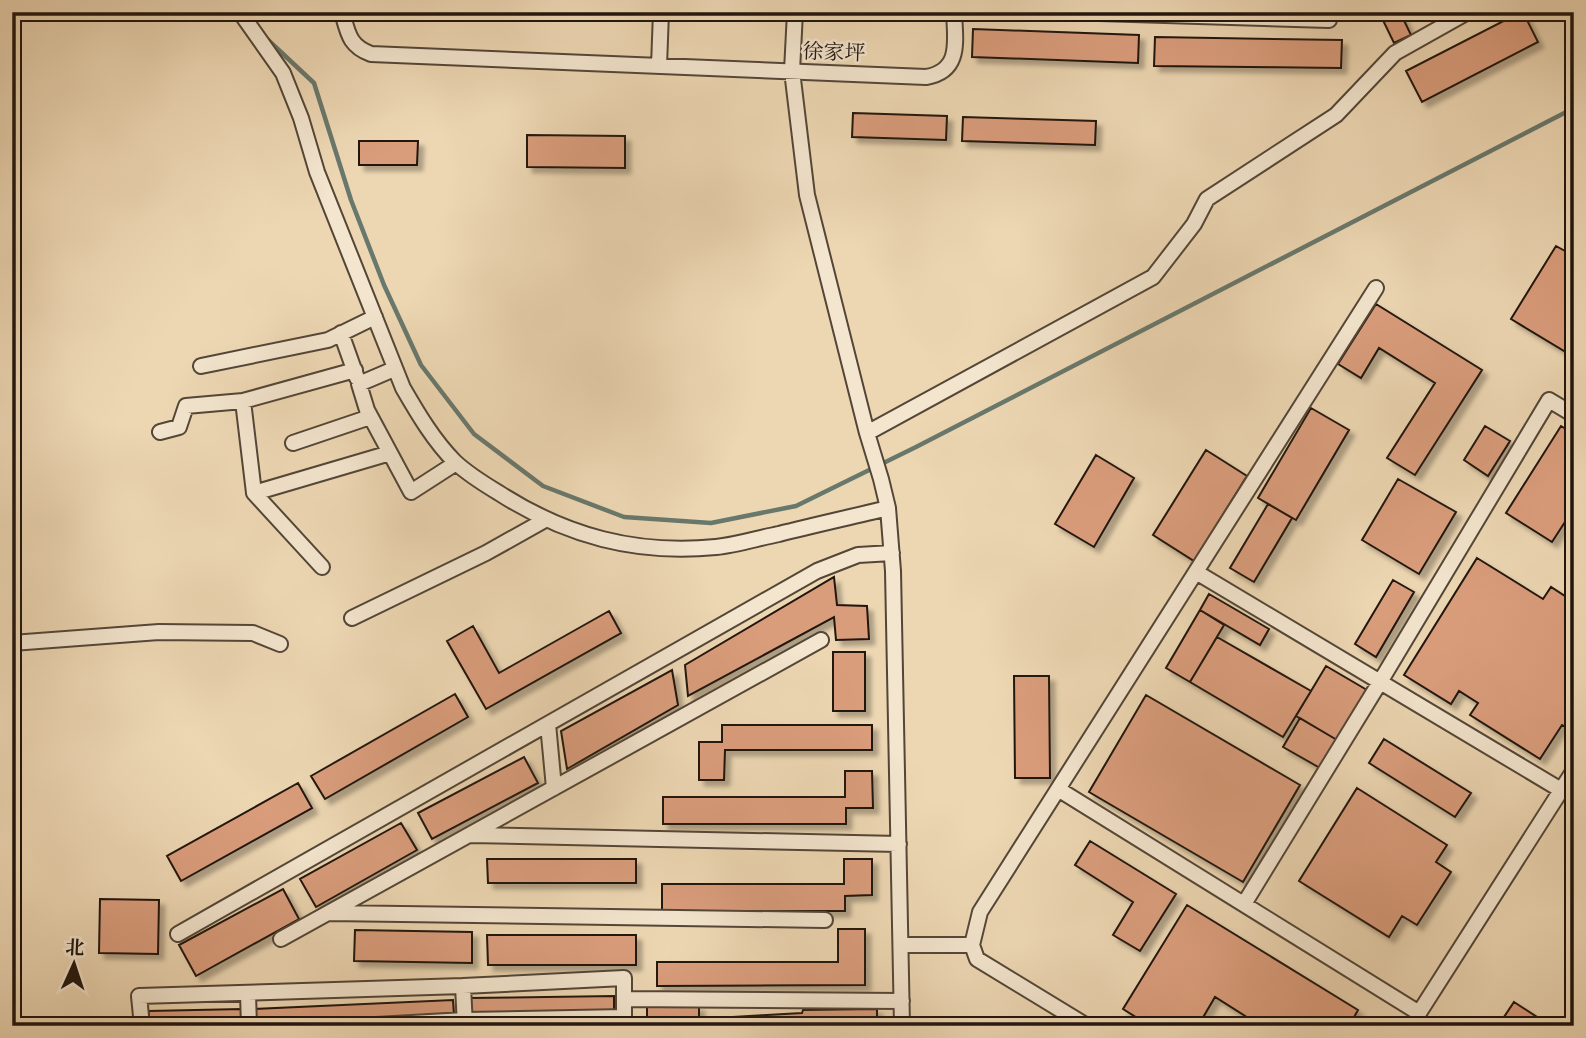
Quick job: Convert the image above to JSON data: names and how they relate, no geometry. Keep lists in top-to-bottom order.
{
  "streets": {
    "street": ["徐家坪"]
  },
  "north": "top"
}
